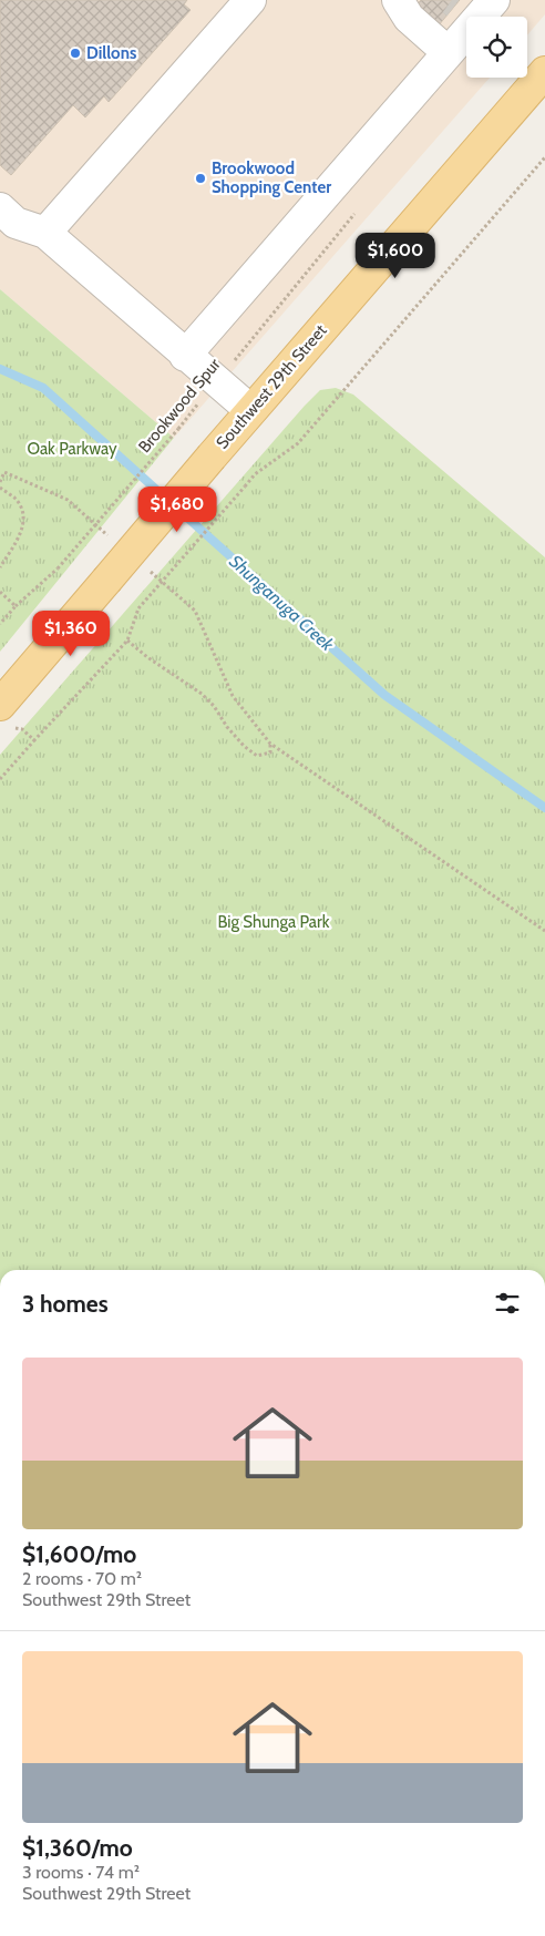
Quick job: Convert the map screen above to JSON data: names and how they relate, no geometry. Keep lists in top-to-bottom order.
{
  "streets": {
    "main road": ["Southwest 29th Street"],
    "path": ["Brookwood Spur"]
  },
  "water": ["Shunganuga Creek"],
  "parks": ["Oak Parkway", "Big Shunga Park"],
  "places": ["Dillons", "Brookwood Shopping Center"],
  "page": {
    "price": ["$1,600", "$1,680", "$1,360"],
    "heading": "3 homes",
    "list": [
      {
        "name": "$1,600/mo",
        "note": "2 rooms · 70 m² · Southwest 29th Street"
      },
      {
        "name": "$1,360/mo",
        "note": "3 rooms · 74 m² · Southwest 29th Street"
      }
    ]
  }
}
